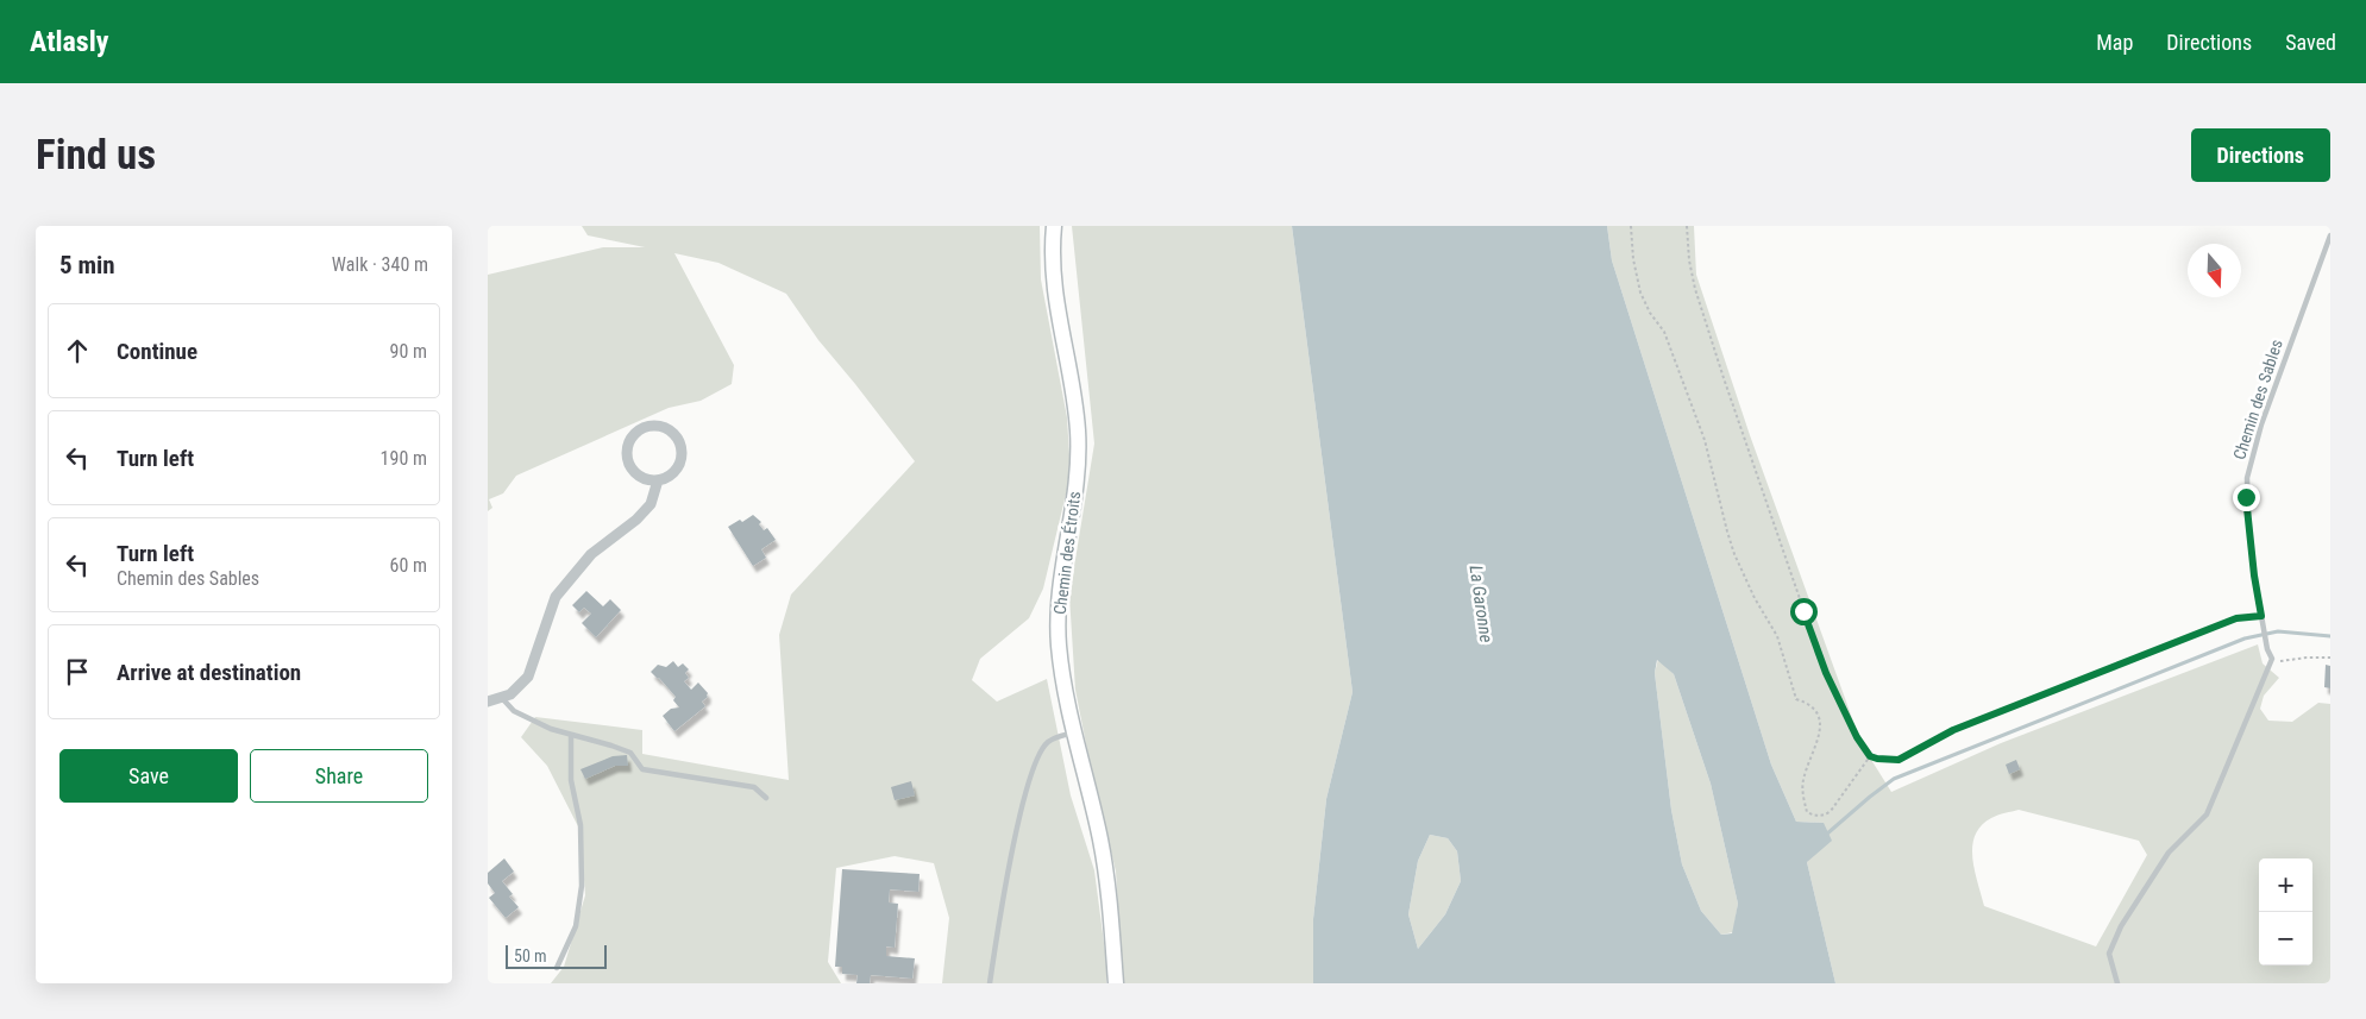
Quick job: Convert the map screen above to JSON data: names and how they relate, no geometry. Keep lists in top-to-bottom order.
{
  "streets": {
    "main road": ["Chemin des Étroits"],
    "lane": ["Chemin des Sables"]
  },
  "water": ["La Garonne"],
  "scale_bar": "50 m",
  "north": "bottom",
  "page": {
    "header": "Atlasly",
    "nav": ["Map", "Directions", "Saved"],
    "buttons": [
      "Directions",
      ["Save", "Share"]
    ],
    "title": "Find us",
    "heading": ["5 min", "Walk · 340 m"],
    "list": [
      ["Continue", "90 m"],
      ["Turn left", "190 m"],
      ["Turn left", "Chemin des Sables", "60 m"],
      "Arrive at destination"
    ],
    "map_buttons": ["+", "−"],
    "scale": "50 m"
  }
}
